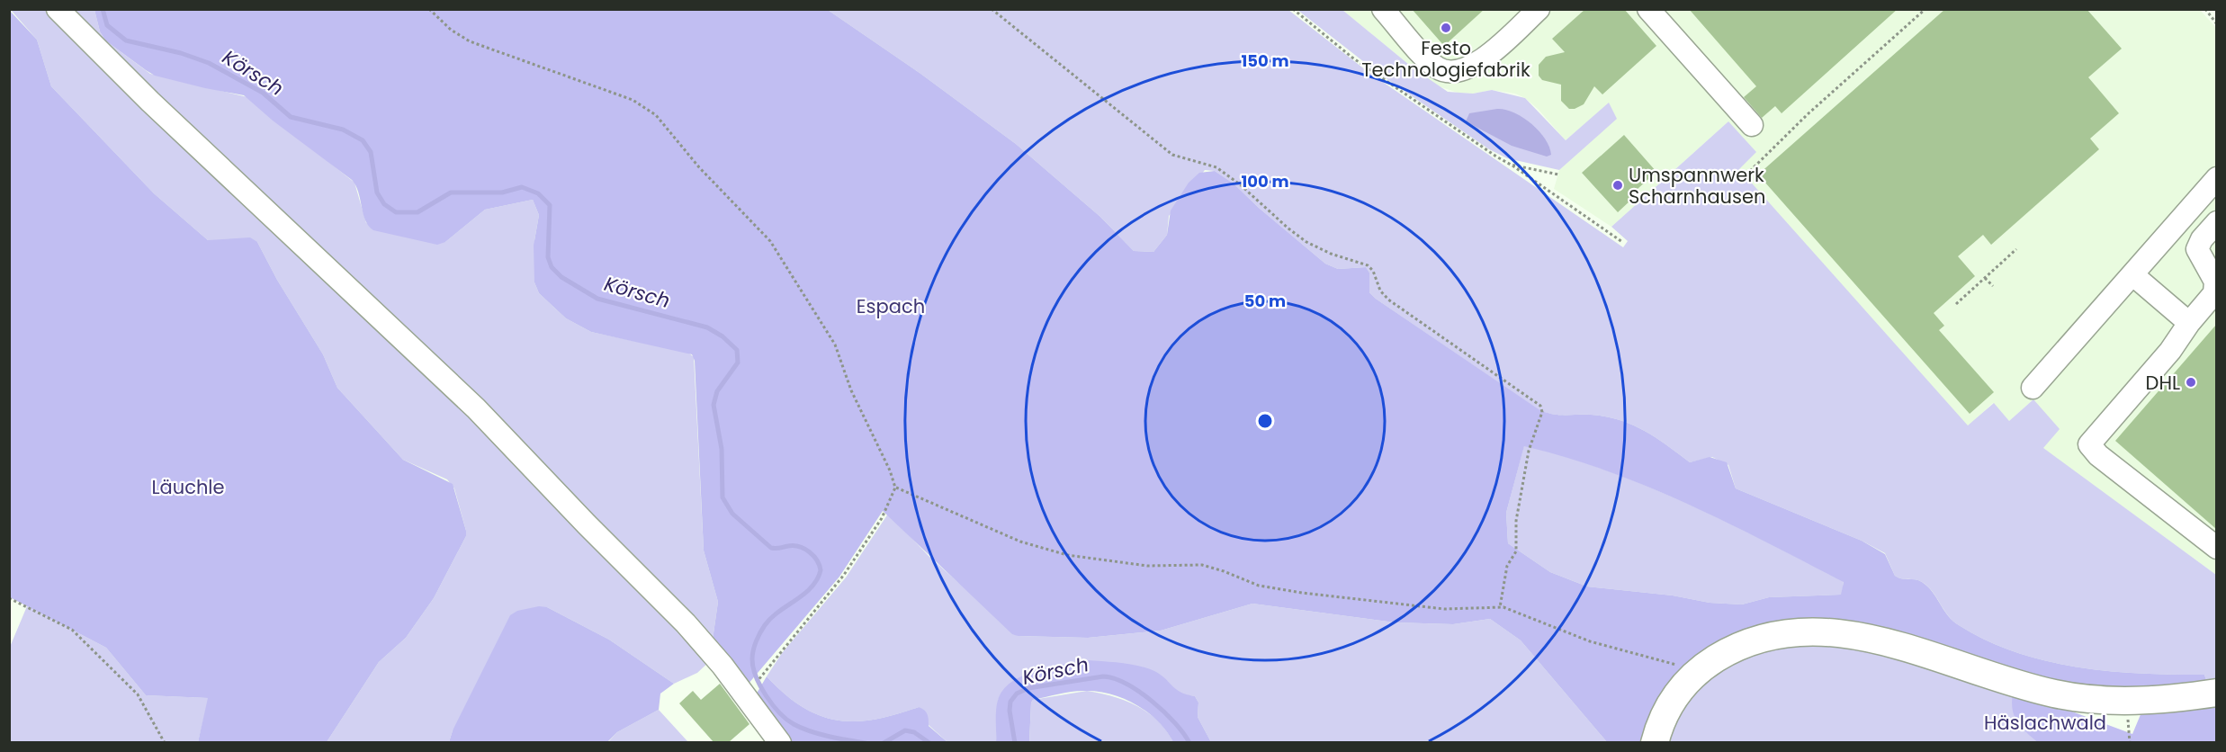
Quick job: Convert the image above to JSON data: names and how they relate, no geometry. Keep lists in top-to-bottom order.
{
  "water": ["Körsch"],
  "parks": ["Espach", "Läuchle", "Häslachwald"],
  "places": ["Festo Technologiefabrik", "Umspannwerk Scharnhausen", "DHL"],
  "rings": ["150 m", "100 m", "50 m"]
}
